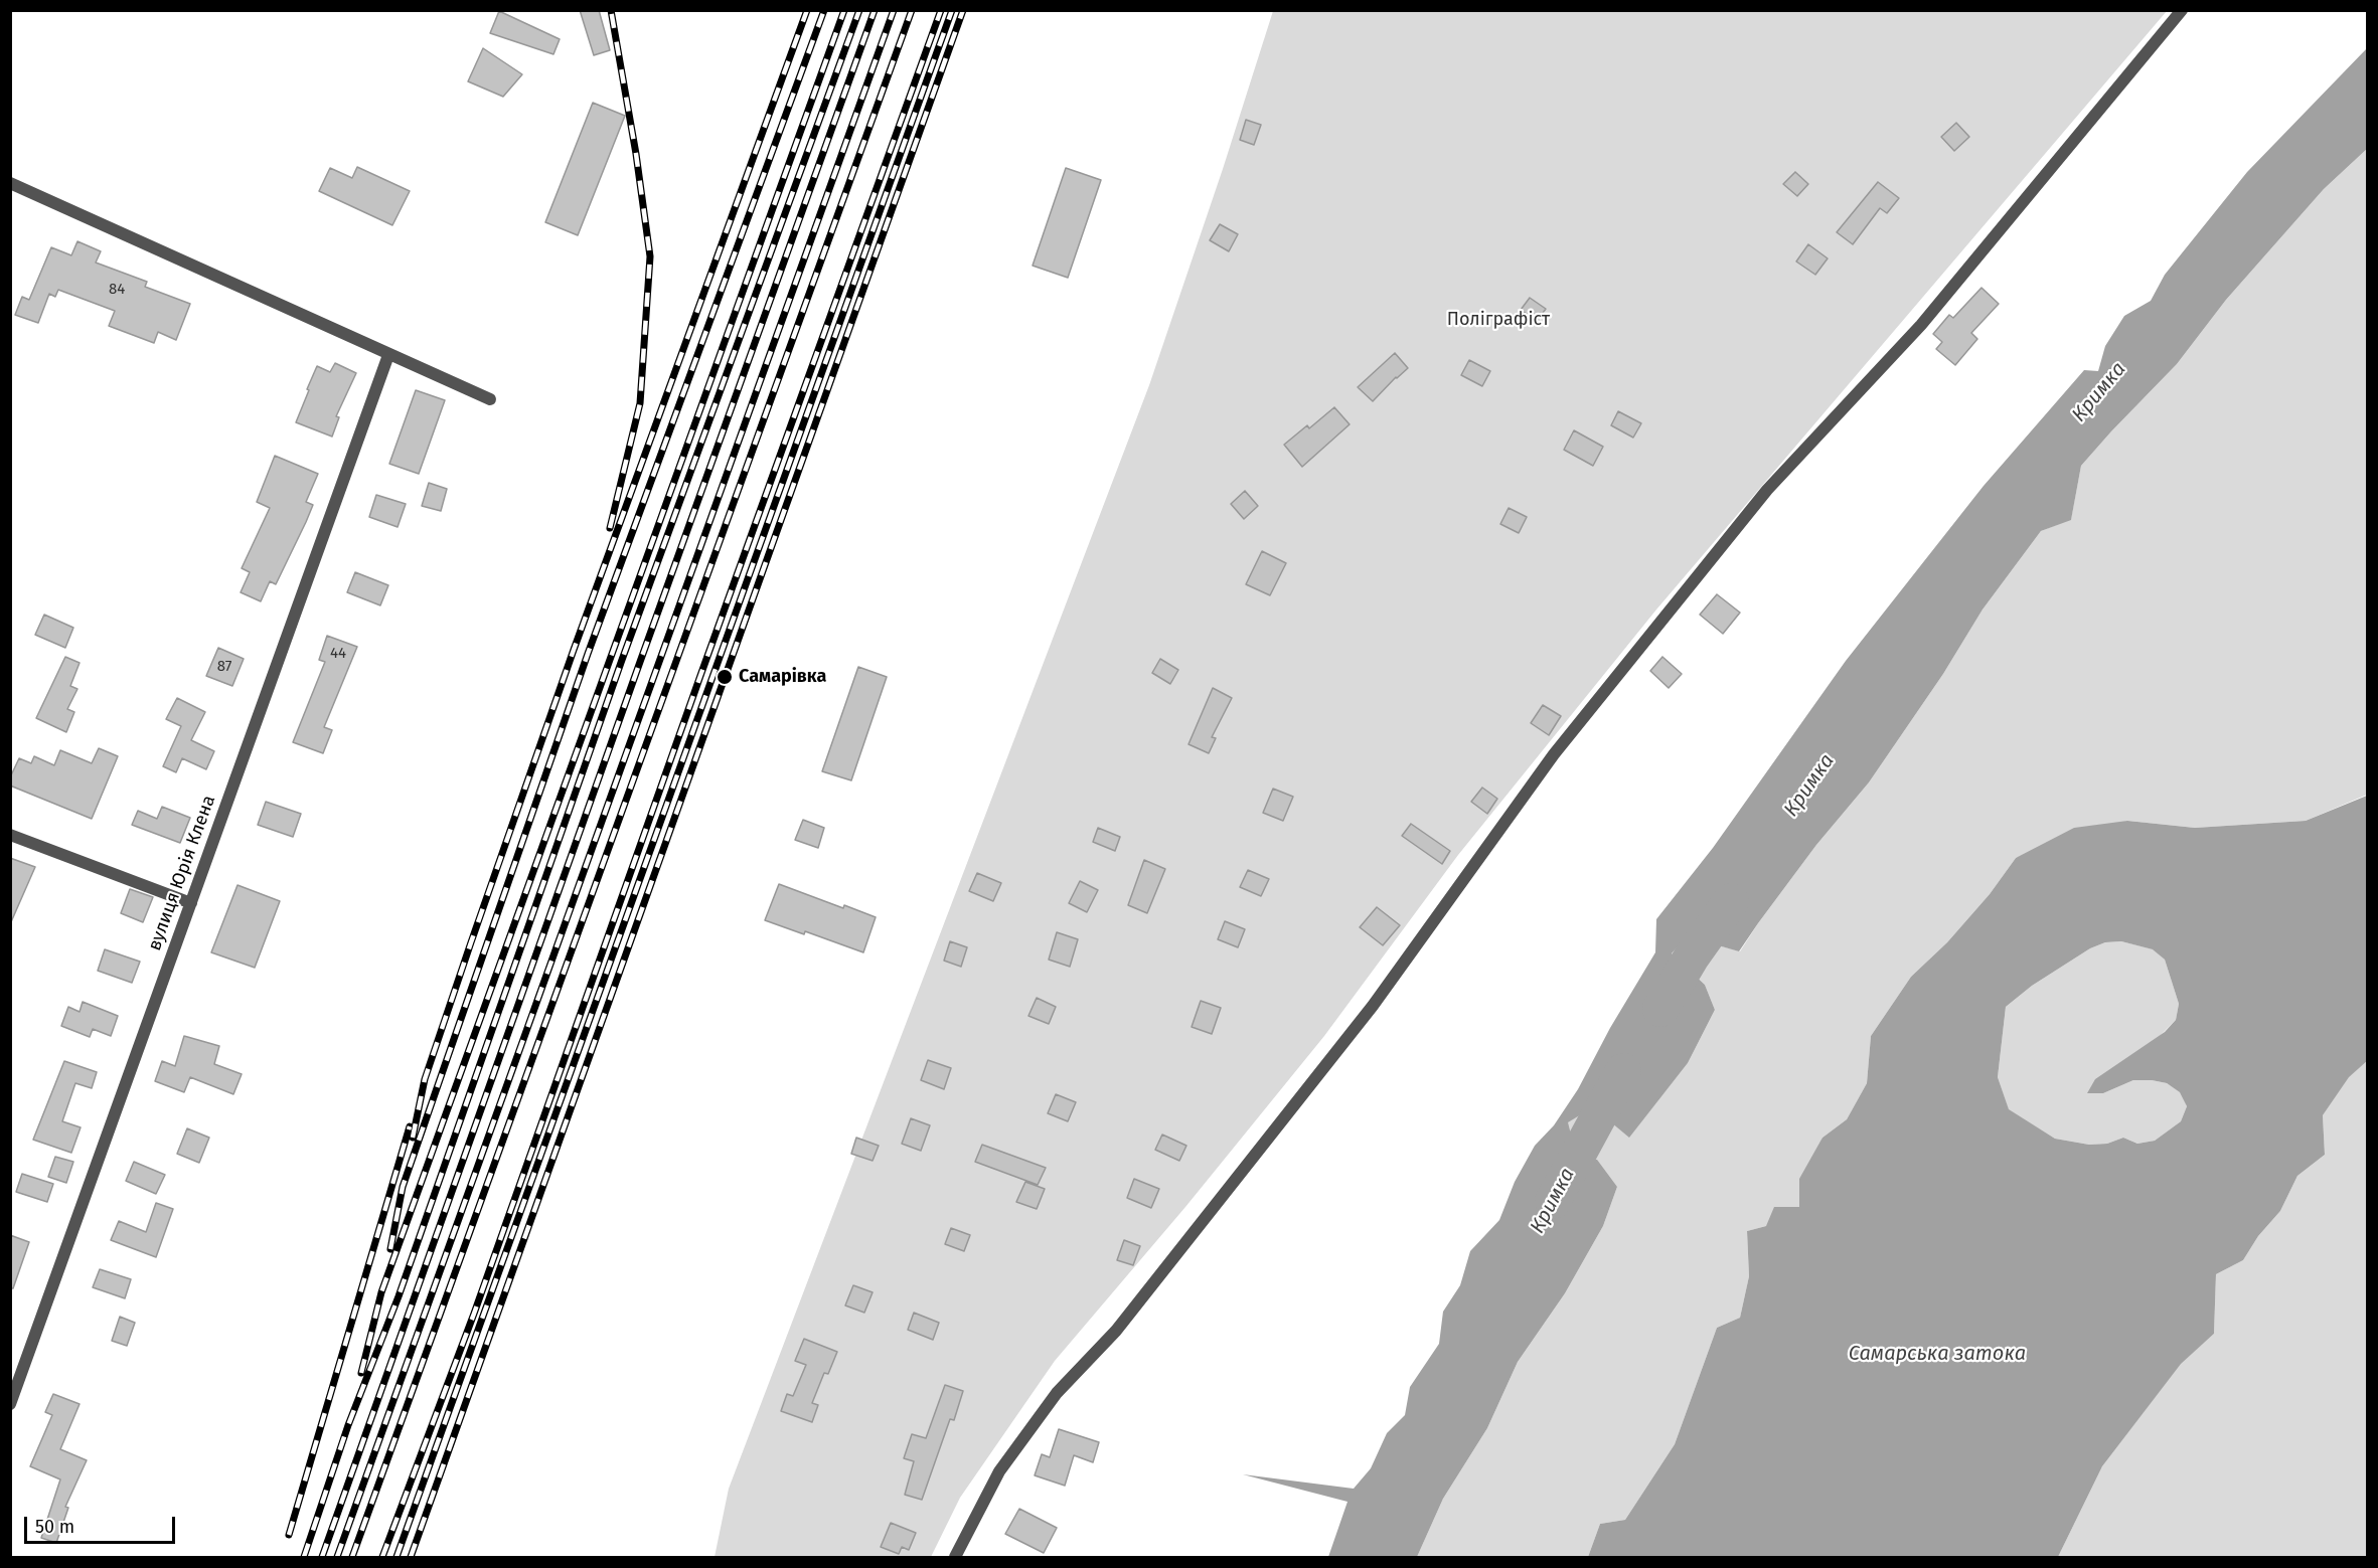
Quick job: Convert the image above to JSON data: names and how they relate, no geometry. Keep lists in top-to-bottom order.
{
  "streets": {
    "street": ["вулиця Юрія Клена"]
  },
  "water": ["Кримка", "Самарська затока"],
  "parks": ["Поліграфіст"],
  "places": ["Самарівка"],
  "house_numbers": ["84", "44", "87"],
  "scale_bar": "50 m"
}
